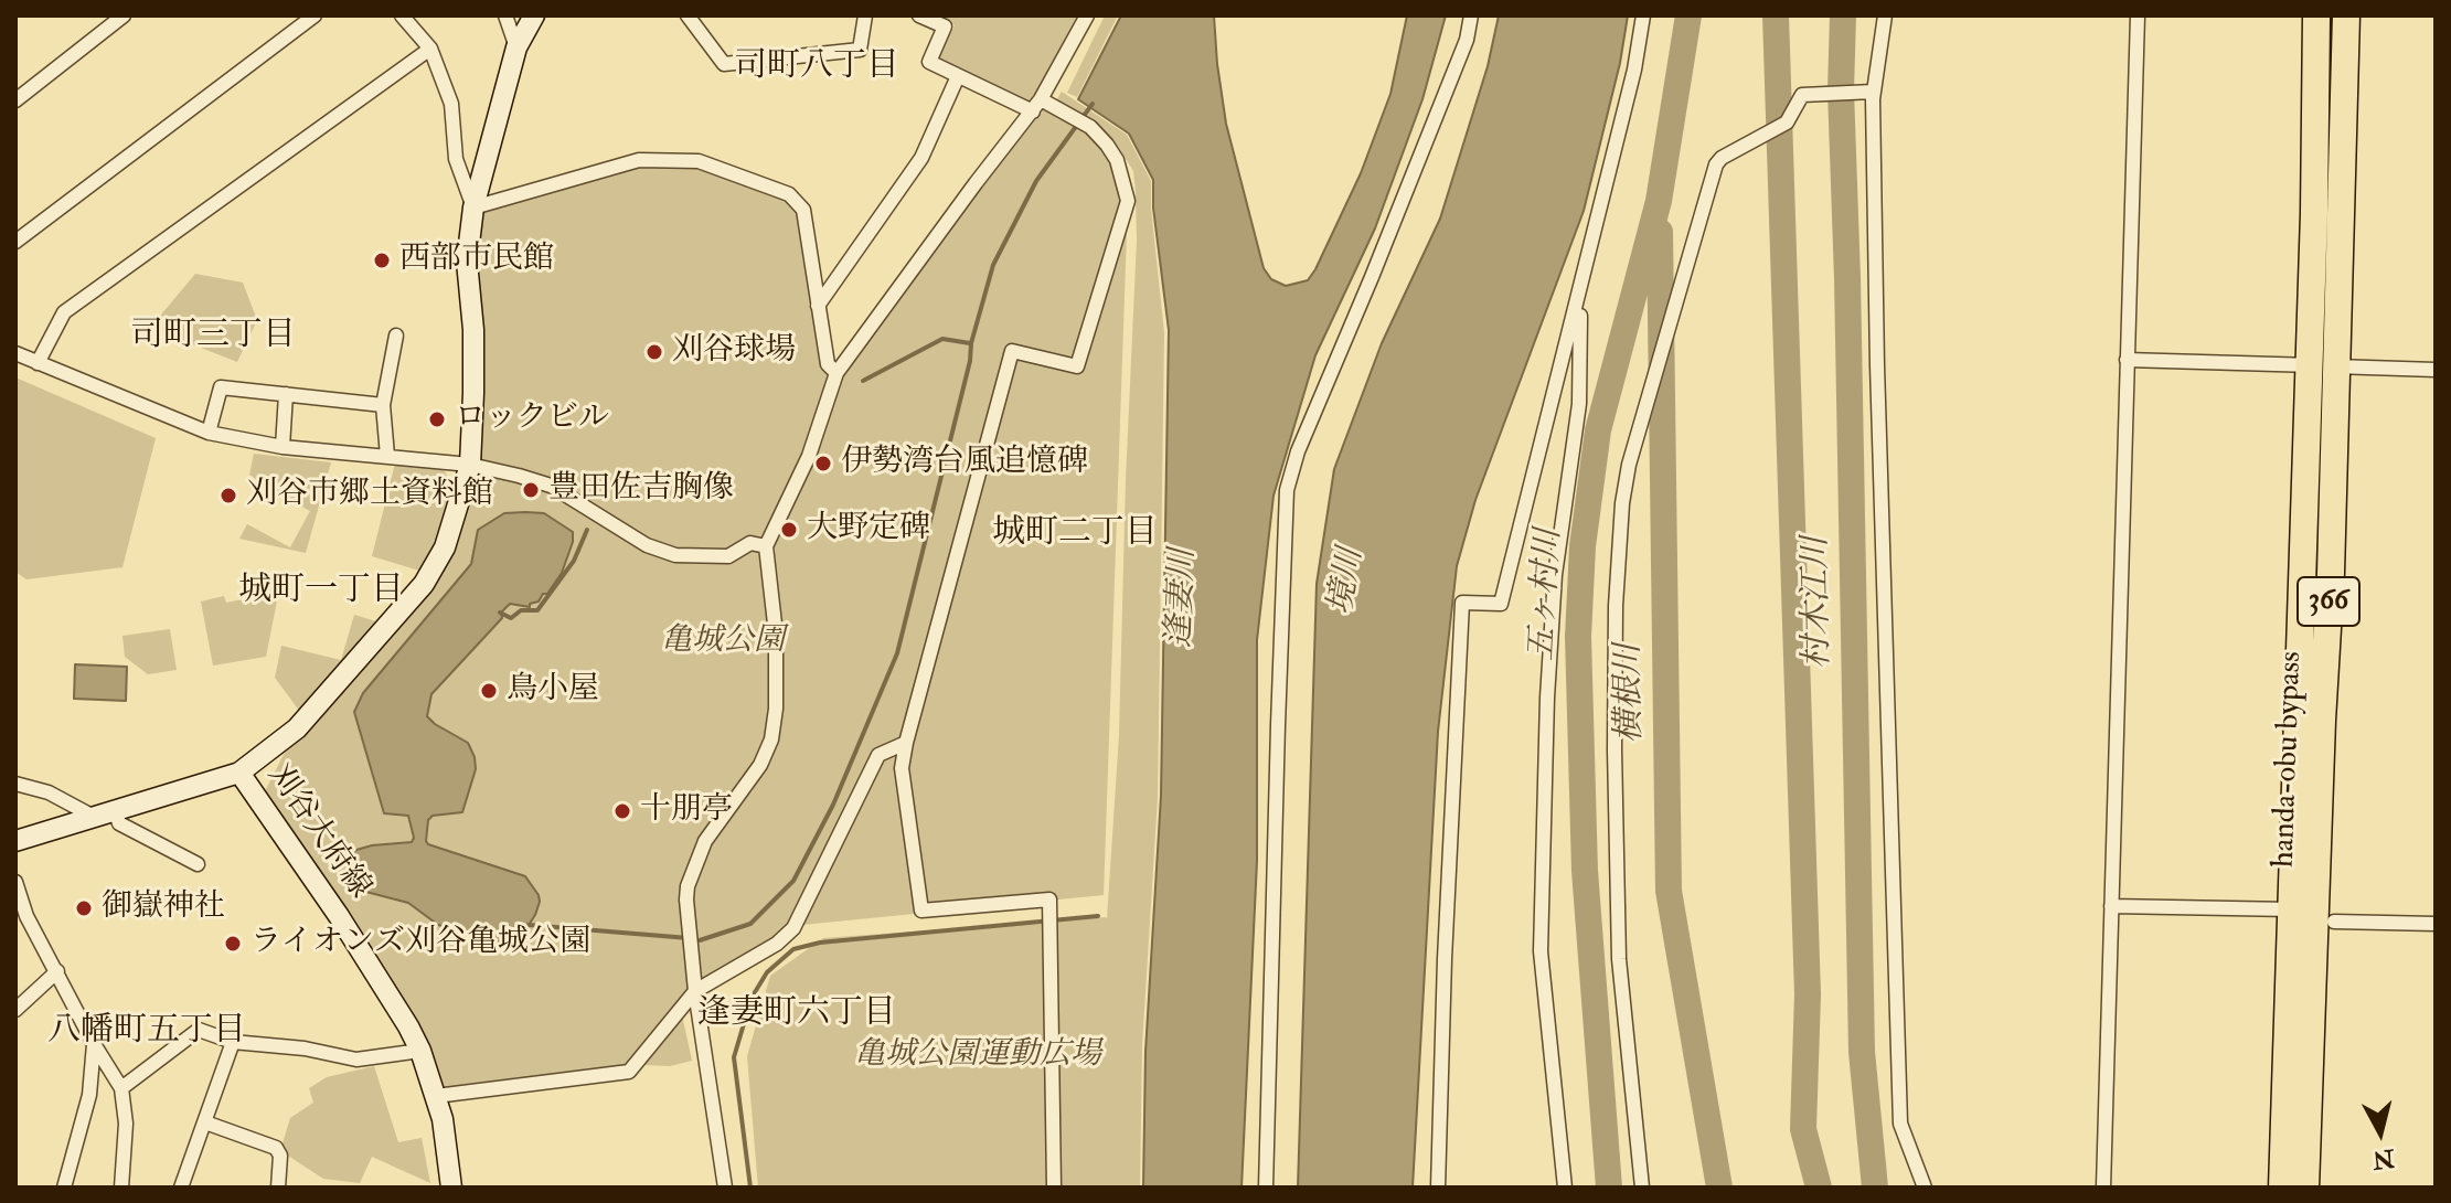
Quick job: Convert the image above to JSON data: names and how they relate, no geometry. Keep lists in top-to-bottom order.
{
  "streets": {
    "highway": ["366", "handa-obu bypass"],
    "street": ["刈谷大府線"]
  },
  "districts": [
    "司町八丁目",
    "司町三丁目",
    "城町二丁目",
    "城町一丁目",
    "逢妻町六丁目",
    "八幡町五丁目"
  ],
  "water": [
    "境川",
    "五ヶ村川",
    "逢妻川",
    "村木江川",
    "横根川"
  ],
  "parks": ["亀城公園", "亀城公園運動広場"],
  "places": [
    "西部市民館",
    "刈谷球場",
    "ロックビル",
    "伊勢湾台風追憶碑",
    "豊田佐吉胸像",
    "刈谷市郷土資料館",
    "大野定碑",
    "鳥小屋",
    "十朋亭",
    "御嶽神社",
    "ライオンズ刈谷亀城公園"
  ],
  "north": "bottom"
}
